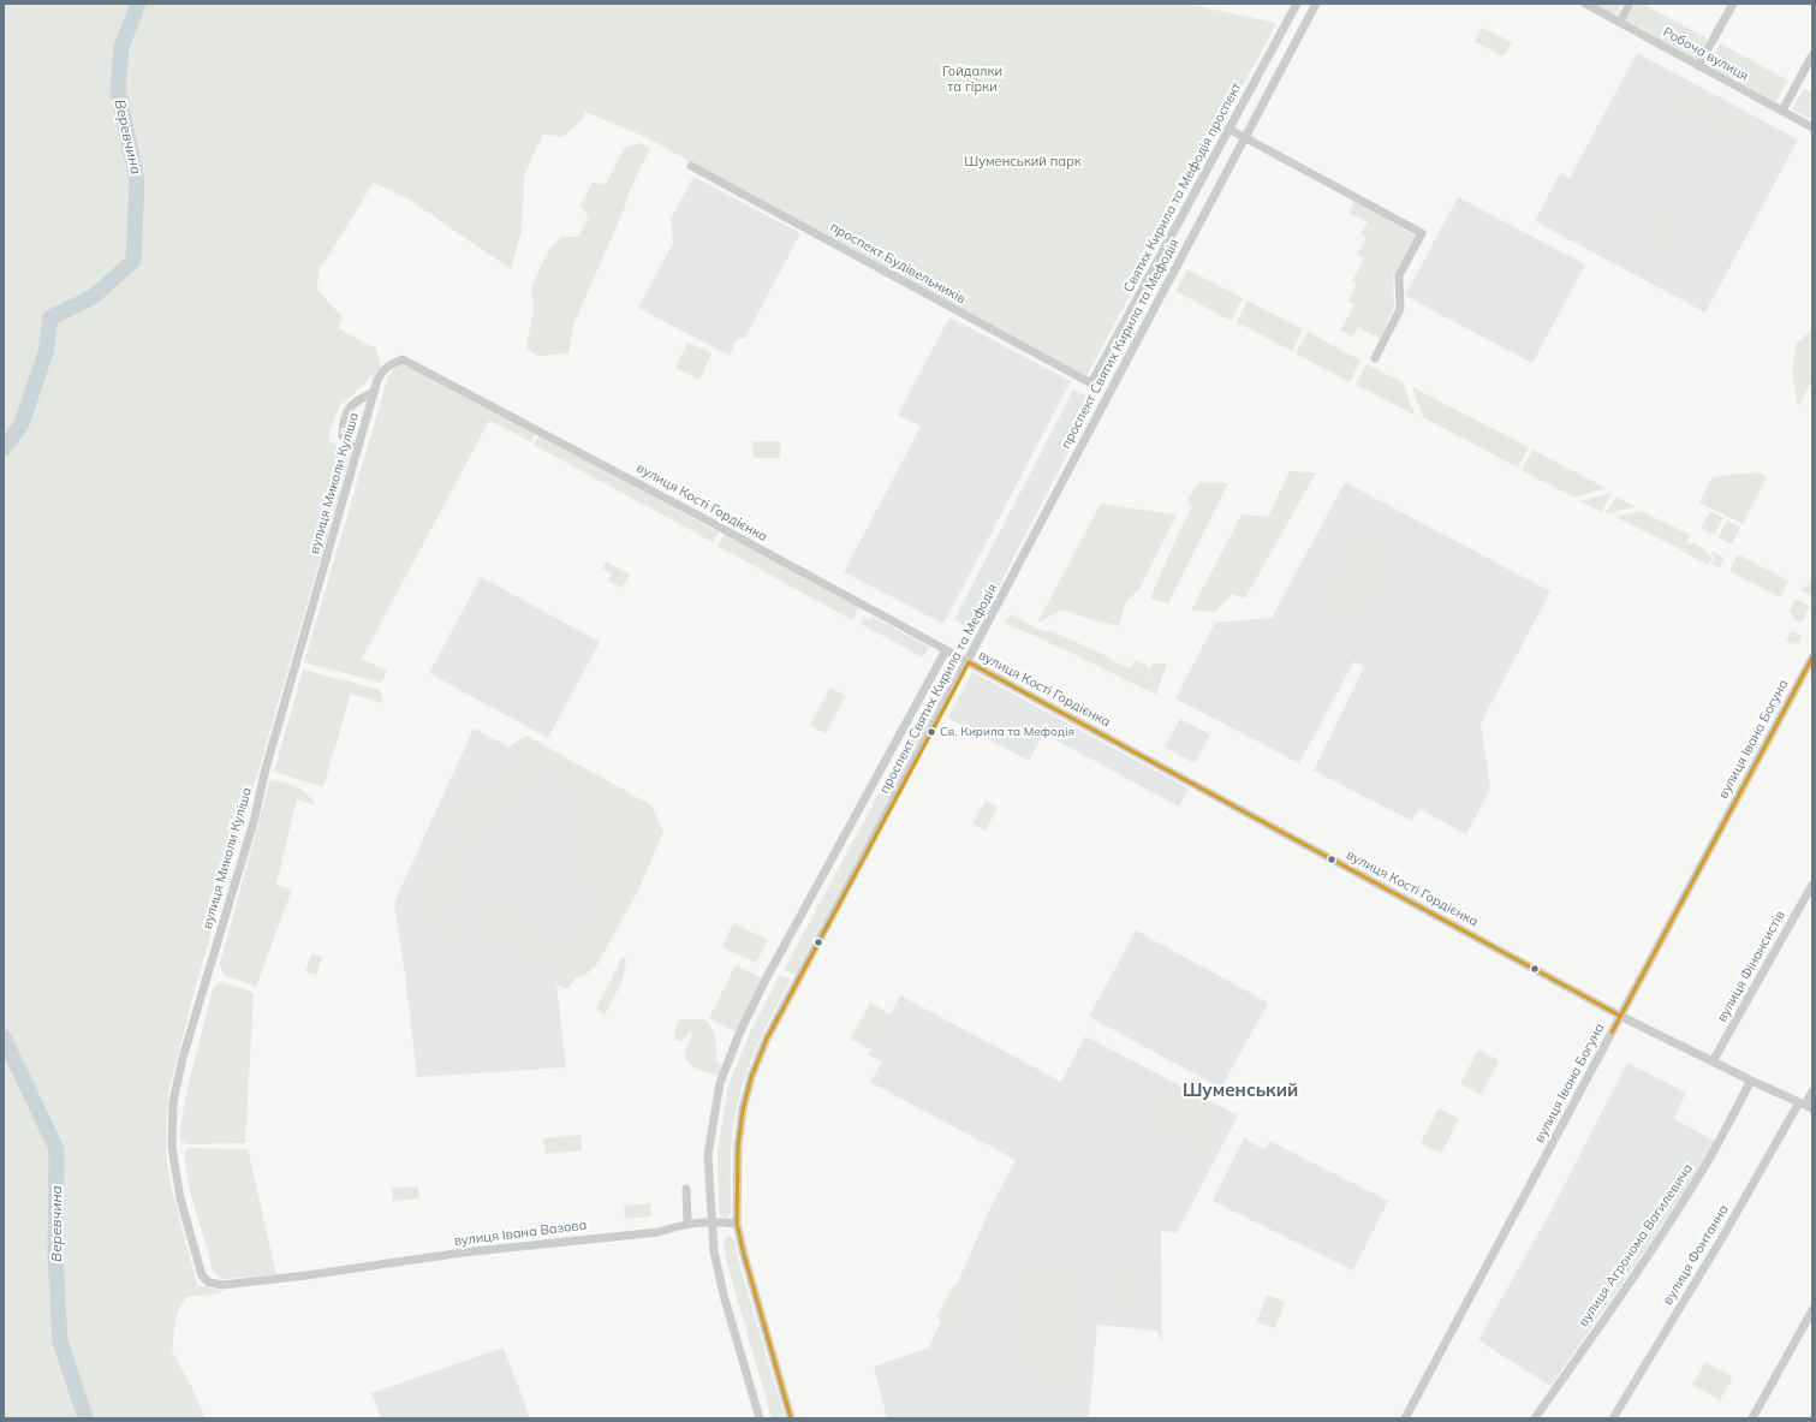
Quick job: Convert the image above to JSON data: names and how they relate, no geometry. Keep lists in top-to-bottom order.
{
  "streets": {
    "street": [
      "Робоча вулиця",
      "Святих Кирила та Мефодія проспект",
      "проспект Будівельників",
      "проспект Святих Кирила та Мефодія",
      "вулиця Миколи Куліша",
      "вулиця Кості Гордієнка",
      "вулиця Івана Богуна",
      "вулиця Фінансистів",
      "вулиця Івана Вазова",
      "вулиця Агронома Вагилевича",
      "вулиця Фонтанна"
    ]
  },
  "crossings": [
    ["Святих Кирила та Мефодія проспект", "проспект Будівельників"],
    ["проспект Святих Кирила та Мефодія", "вулиця Кості Гордієнка"],
    ["проспект Святих Кирила та Мефодія", "вулиця Івана Вазова"],
    ["вулиця Миколи Куліша", "вулиця Кості Гордієнка"],
    ["вулиця Миколи Куліша", "вулиця Івана Вазова"],
    ["вулиця Кості Гордієнка", "вулиця Івана Богуна"],
    ["вулиця Кості Гордієнка", "вулиця Фінансистів"]
  ],
  "districts": ["Шуменський"],
  "water": ["Веревчина"],
  "parks": ["Гойдалки та гірки", "Шуменський парк"],
  "places": ["Св. Кирила та Мефодія"]
}
